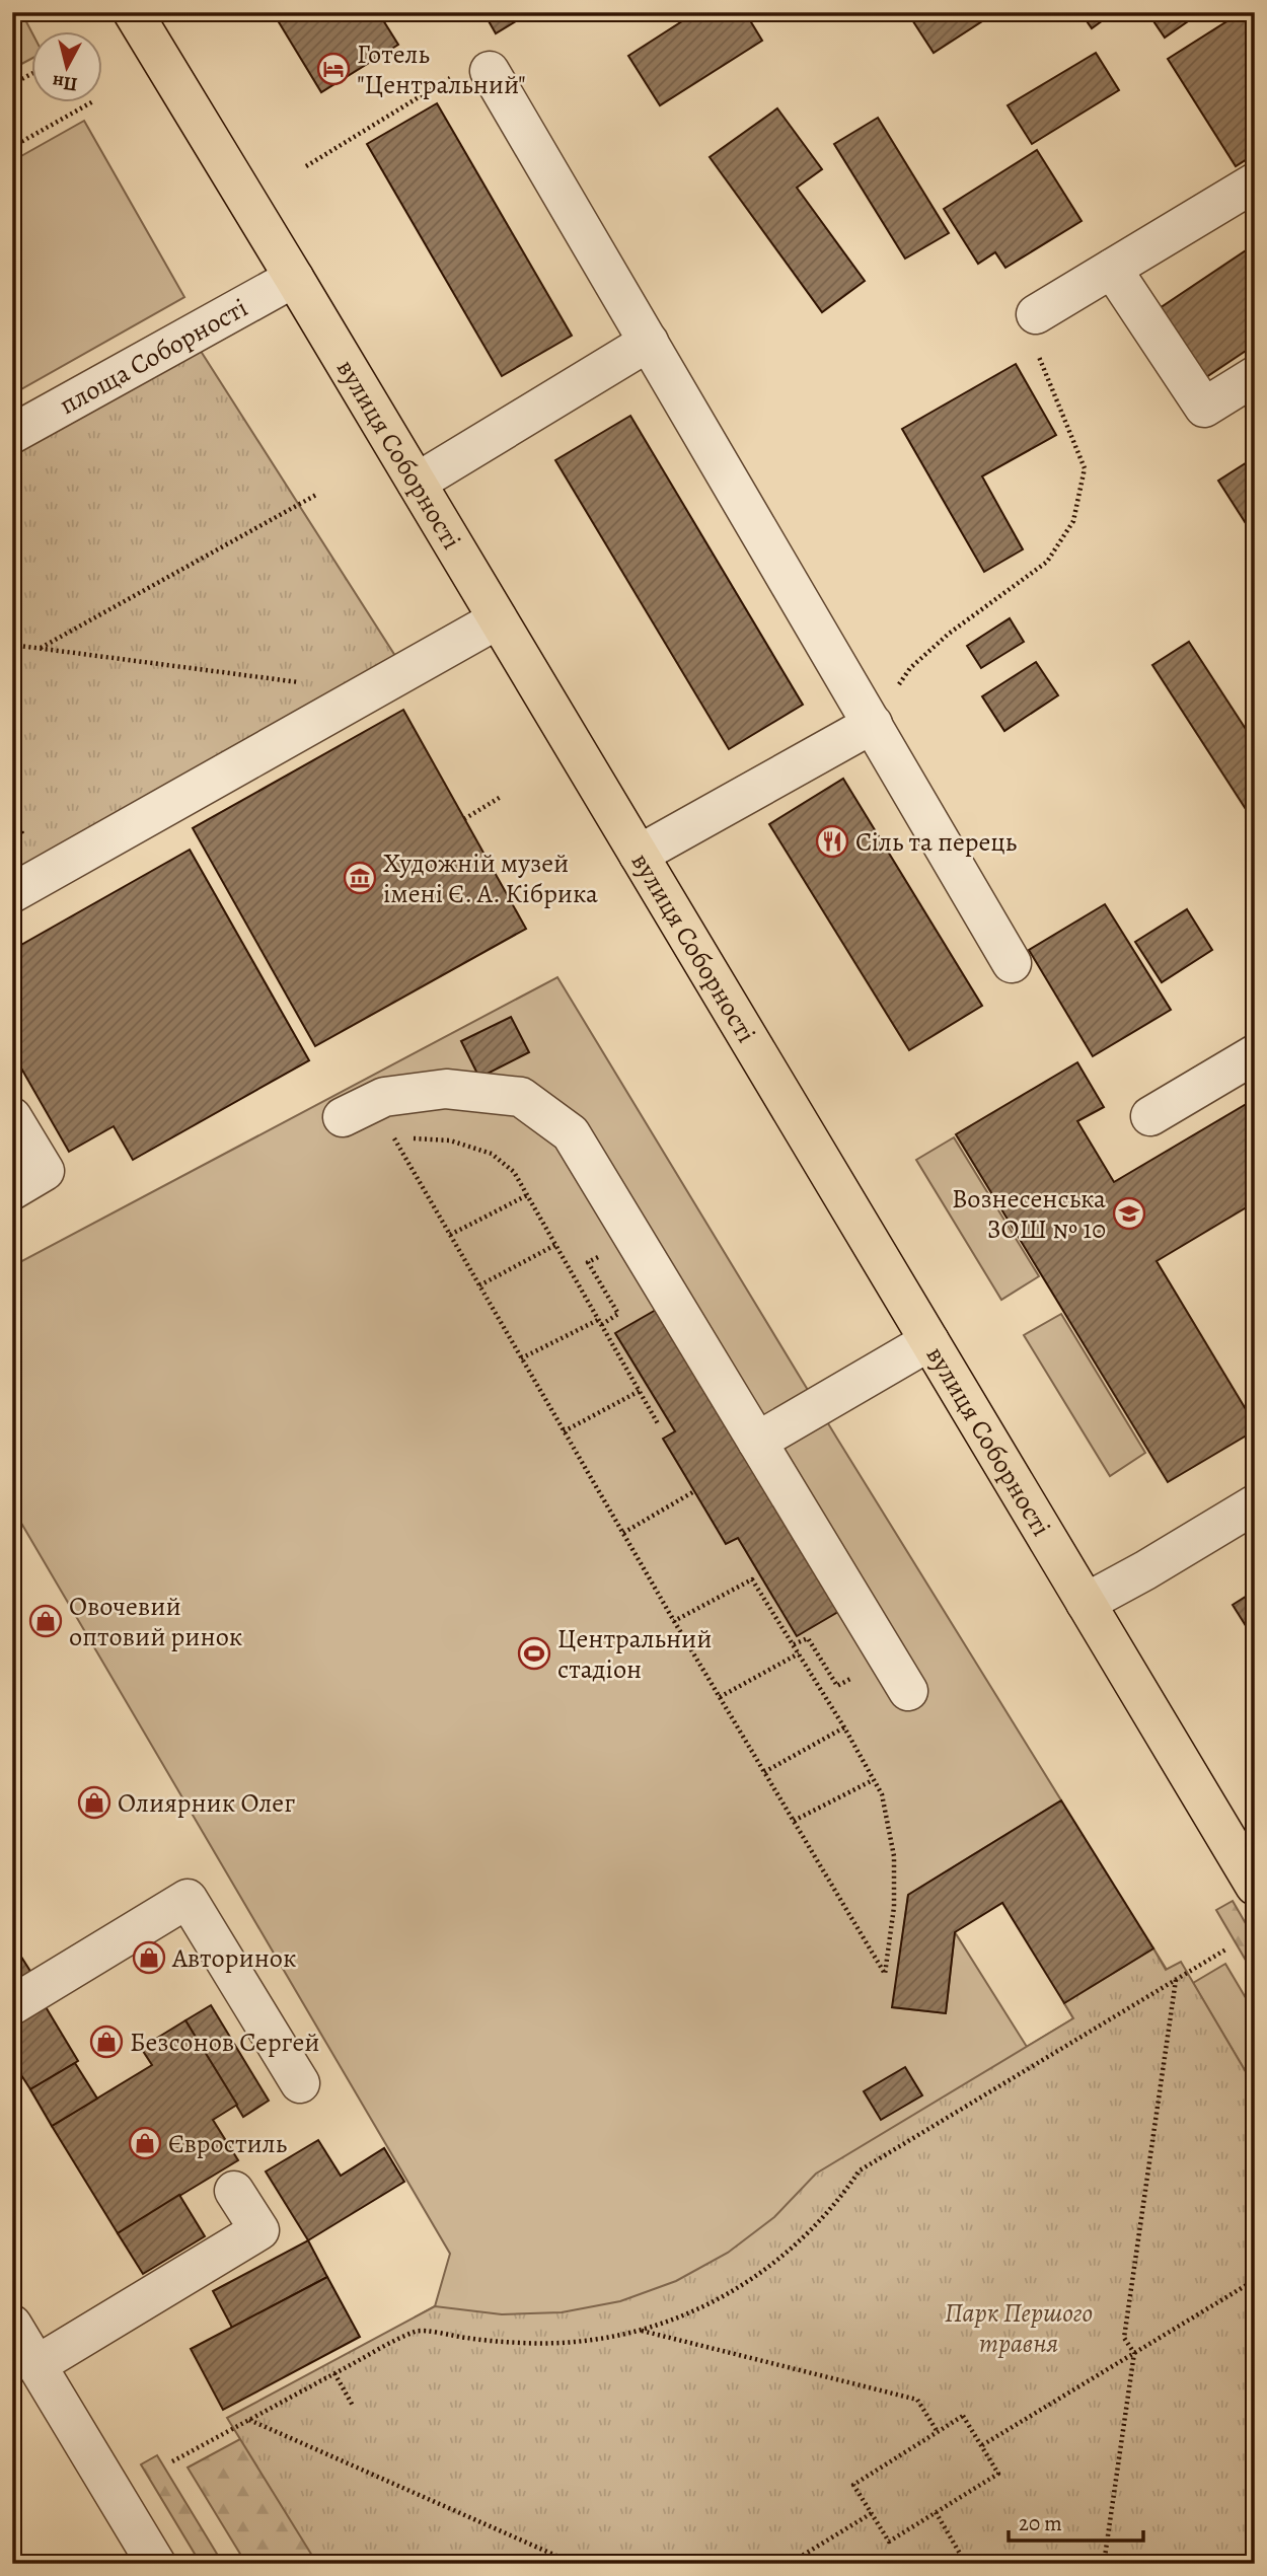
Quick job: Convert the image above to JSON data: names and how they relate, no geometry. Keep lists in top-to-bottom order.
{
  "streets": {
    "main road": ["вулиця Соборності"],
    "street": ["площа Соборності"]
  },
  "crossings": [
    ["площа Соборності", "вулиця Соборності"]
  ],
  "parks": ["Парк Першого травня"],
  "places": {
    "hotel": ["Готель \"Центральний\""],
    "restaurant": ["Сіль та перець"],
    "museum": ["Художній музей імені Є. А. Кібрика"],
    "school or university": ["Вознесенська ЗОШ № 10"],
    "shop": [
      "Овочевий оптовий ринок",
      "Олиярник Олег",
      "Авторинок",
      "Безсонов Сергей",
      "Євростиль"
    ],
    "sports": ["Центральний стадіон"]
  },
  "scale_bar": "20 m",
  "north": "bottom"
}
